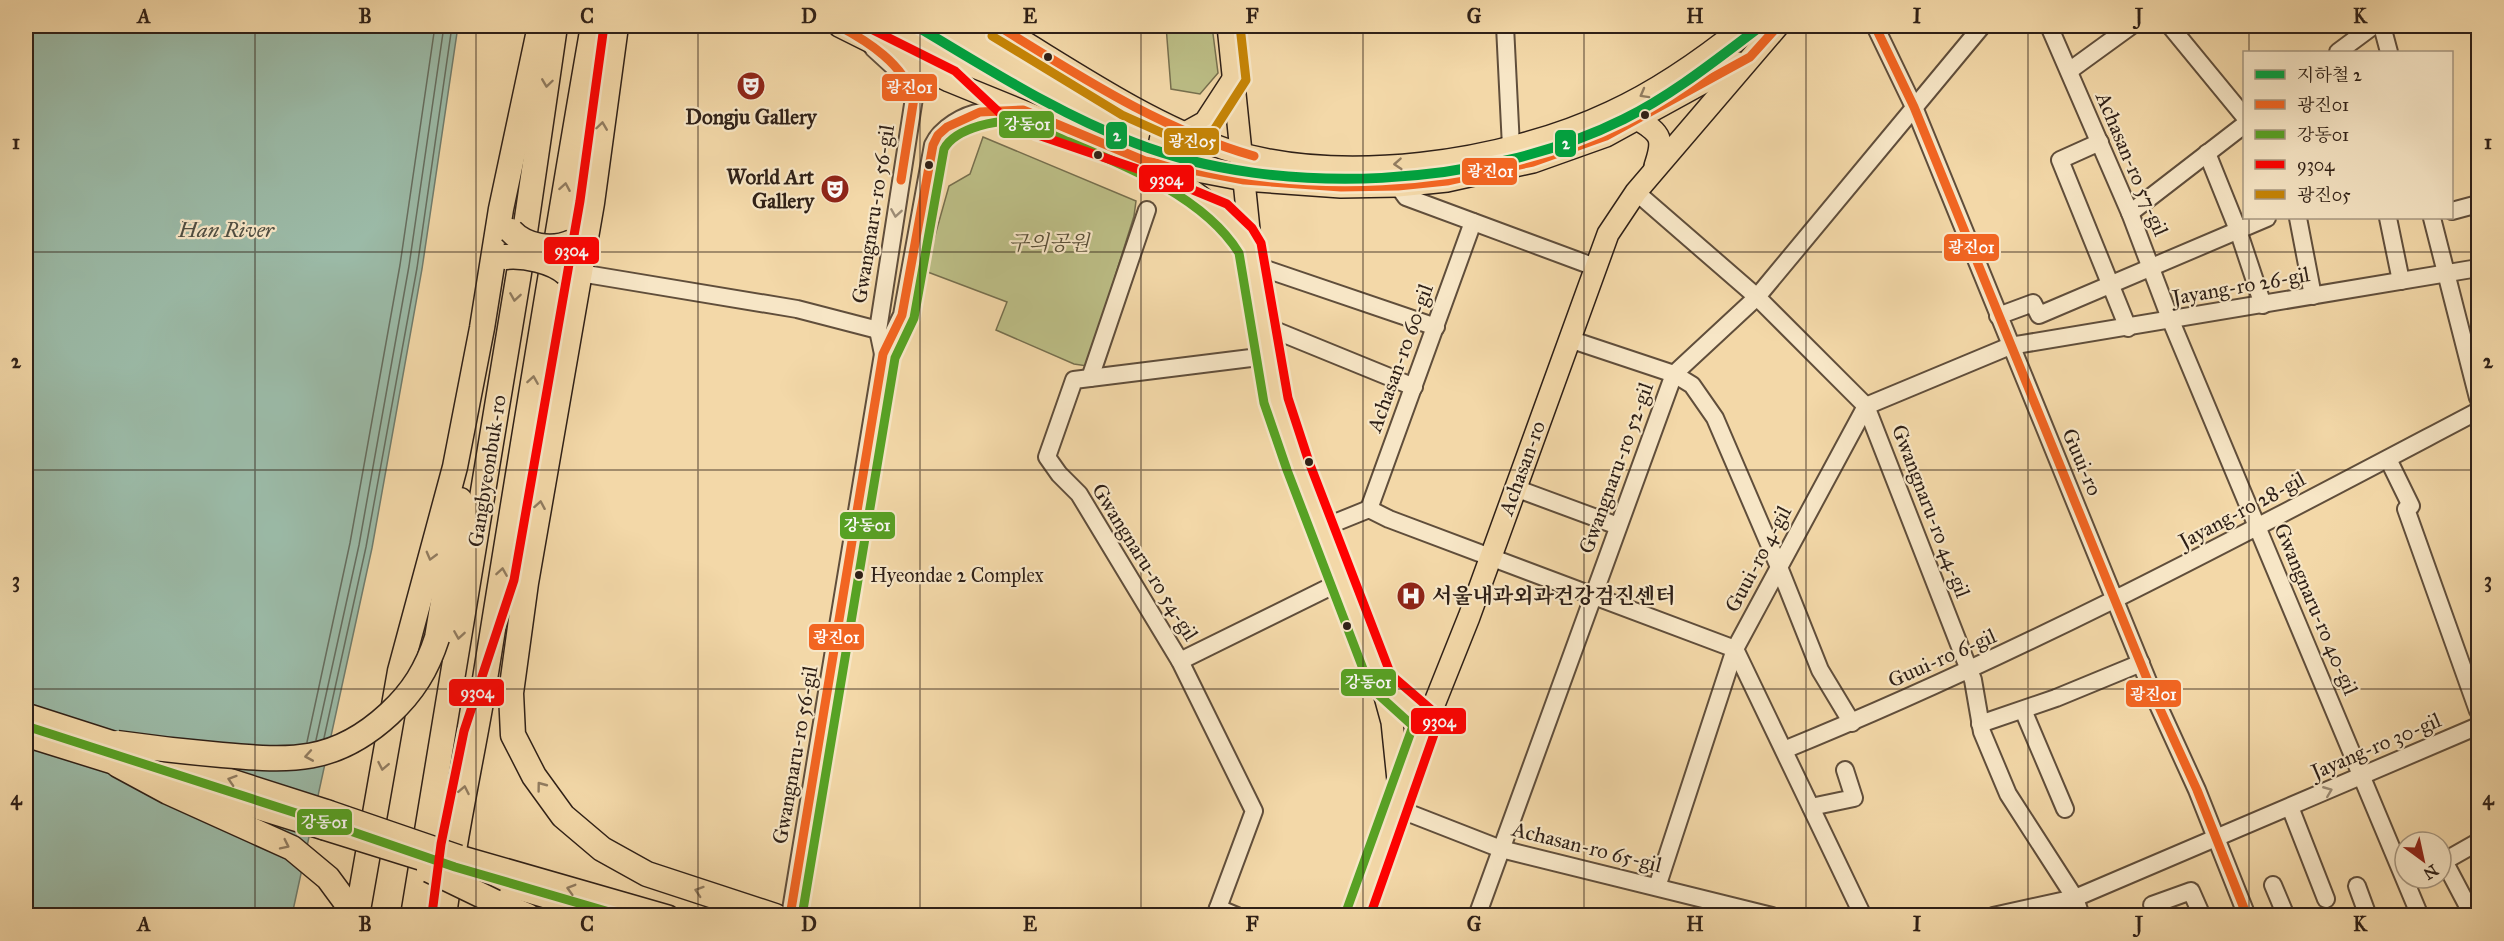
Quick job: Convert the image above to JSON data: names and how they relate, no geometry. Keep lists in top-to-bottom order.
{
  "streets": {
    "highway": ["Gangbyeonbuk-ro"],
    "main road": ["Achasan-ro"],
    "street": [
      "Achasan-ro 57-gil",
      "Gwangnaru-ro 56-gil",
      "Jayang-ro 26-gil",
      "Achasan-ro 60-gil",
      "Guui-ro",
      "Gwangnaru-ro 52-gil",
      "Jayang-ro 28-gil",
      "Gwangnaru-ro 44-gil",
      "Guui-ro 4-gil",
      "Gwangnaru-ro 54-gil",
      "Gwangnaru-ro 40-gil",
      "Guui-ro 6-gil",
      "Jayang-ro 30-gil",
      "Achasan-ro 65-gil"
    ]
  },
  "crossings": [
    ["Achasan-ro 57-gil", "Jayang-ro 26-gil"],
    ["Achasan-ro 57-gil", "Gwangnaru-ro 40-gil"],
    ["Jayang-ro 26-gil", "Guui-ro"],
    ["Jayang-ro 26-gil", "Gwangnaru-ro 40-gil"],
    ["Guui-ro", "Gwangnaru-ro 52-gil"],
    ["Guui-ro", "Jayang-ro 28-gil"],
    ["Guui-ro", "Guui-ro 6-gil"],
    ["Guui-ro", "Jayang-ro 30-gil"],
    ["Achasan-ro", "Gwangnaru-ro 44-gil"],
    ["Achasan-ro", "Achasan-ro 65-gil"],
    ["Gwangnaru-ro 52-gil", "Gwangnaru-ro 44-gil"],
    ["Gwangnaru-ro 52-gil", "Achasan-ro 65-gil"],
    ["Jayang-ro 28-gil", "Gwangnaru-ro 40-gil"],
    ["Jayang-ro 28-gil", "Guui-ro 6-gil"],
    ["Gwangnaru-ro 44-gil", "Guui-ro 4-gil"],
    ["Gwangnaru-ro 44-gil", "Guui-ro 6-gil"],
    ["Guui-ro 4-gil", "Achasan-ro 65-gil"],
    ["Gwangnaru-ro 40-gil", "Jayang-ro 30-gil"]
  ],
  "water": ["Han River"],
  "parks": ["구의공원"],
  "places": {
    "theatre": ["Dongju Gallery", "World Art Gallery"],
    "other": ["Hyeondae 2 Complex"],
    "hospital": ["서울내과외과건강검진센터"]
  },
  "lines": [
    "metro line 2",
    "transit line 광진01",
    "transit line 9304",
    "transit line 광진05",
    "transit line 강동01"
  ],
  "legend": [
    "지하철 2",
    "광진01",
    "강동01",
    "9304",
    "광진05"
  ],
  "north": "bottom right",
  "grid": {
    "columns": [
      "A",
      "B",
      "C",
      "D",
      "E",
      "F",
      "G",
      "H",
      "I",
      "J",
      "K"
    ],
    "rows": [
      "1",
      "2",
      "3",
      "4"
    ]
  }
}
